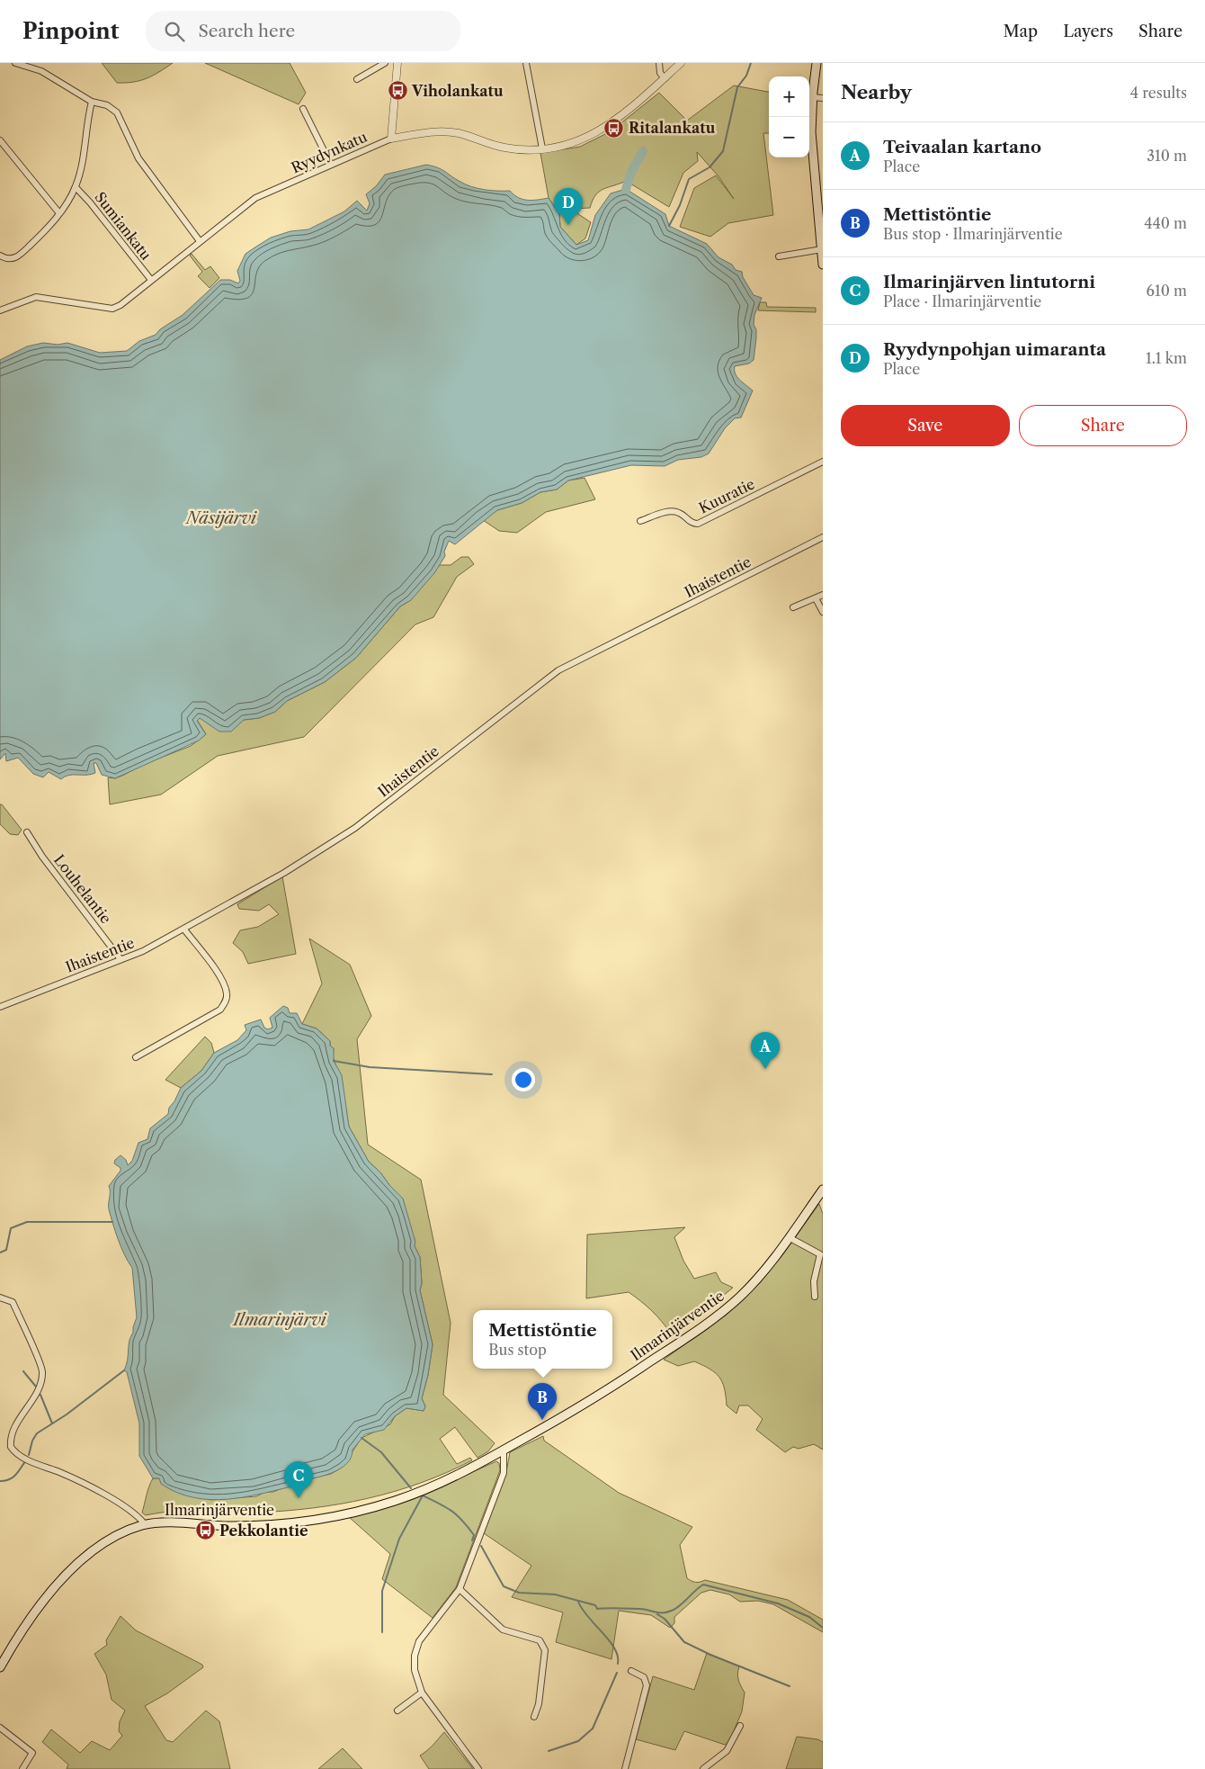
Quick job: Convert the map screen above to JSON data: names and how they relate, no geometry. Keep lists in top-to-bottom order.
{
  "streets": {
    "main road": ["Ilmarinjärventie"],
    "street": [
      "Ryydynkatu",
      "Sumiankatu",
      "Kuuratie",
      "Ihaistentie",
      "Louhelantie"
    ]
  },
  "crossings": [
    ["Ryydynkatu", "Sumiankatu"],
    ["Ihaistentie", "Louhelantie"]
  ],
  "water": ["Näsijärvi", "Ilmarinjärvi"],
  "places": {
    "bus stop": ["Viholankatu", "Ritalankatu", "Pekkolantie"]
  },
  "page": {
    "header": "Pinpoint",
    "search": "Search here",
    "nav": ["Map", "Layers", "Share"],
    "heading": ["Nearby", "4 results"],
    "map_buttons": ["+", "−"],
    "list": [
      {
        "mark": "A",
        "name": "Teivaalan kartano",
        "note": "Place",
        "value": "310 m"
      },
      {
        "mark": "B",
        "name": "Mettistöntie",
        "note": "Bus stop · Ilmarinjärventie",
        "value": "440 m"
      },
      {
        "mark": "C",
        "name": "Ilmarinjärven lintutorni",
        "note": "Place · Ilmarinjärventie",
        "value": "610 m"
      },
      {
        "mark": "D",
        "name": "Ryydynpohjan uimaranta",
        "note": "Place",
        "value": "1.1 km"
      }
    ],
    "pins": [
      "D",
      "A",
      "B",
      "C"
    ],
    "buttons": ["Save", "Share"],
    "popup": ["Mettistöntie", "Bus stop"]
  }
}
